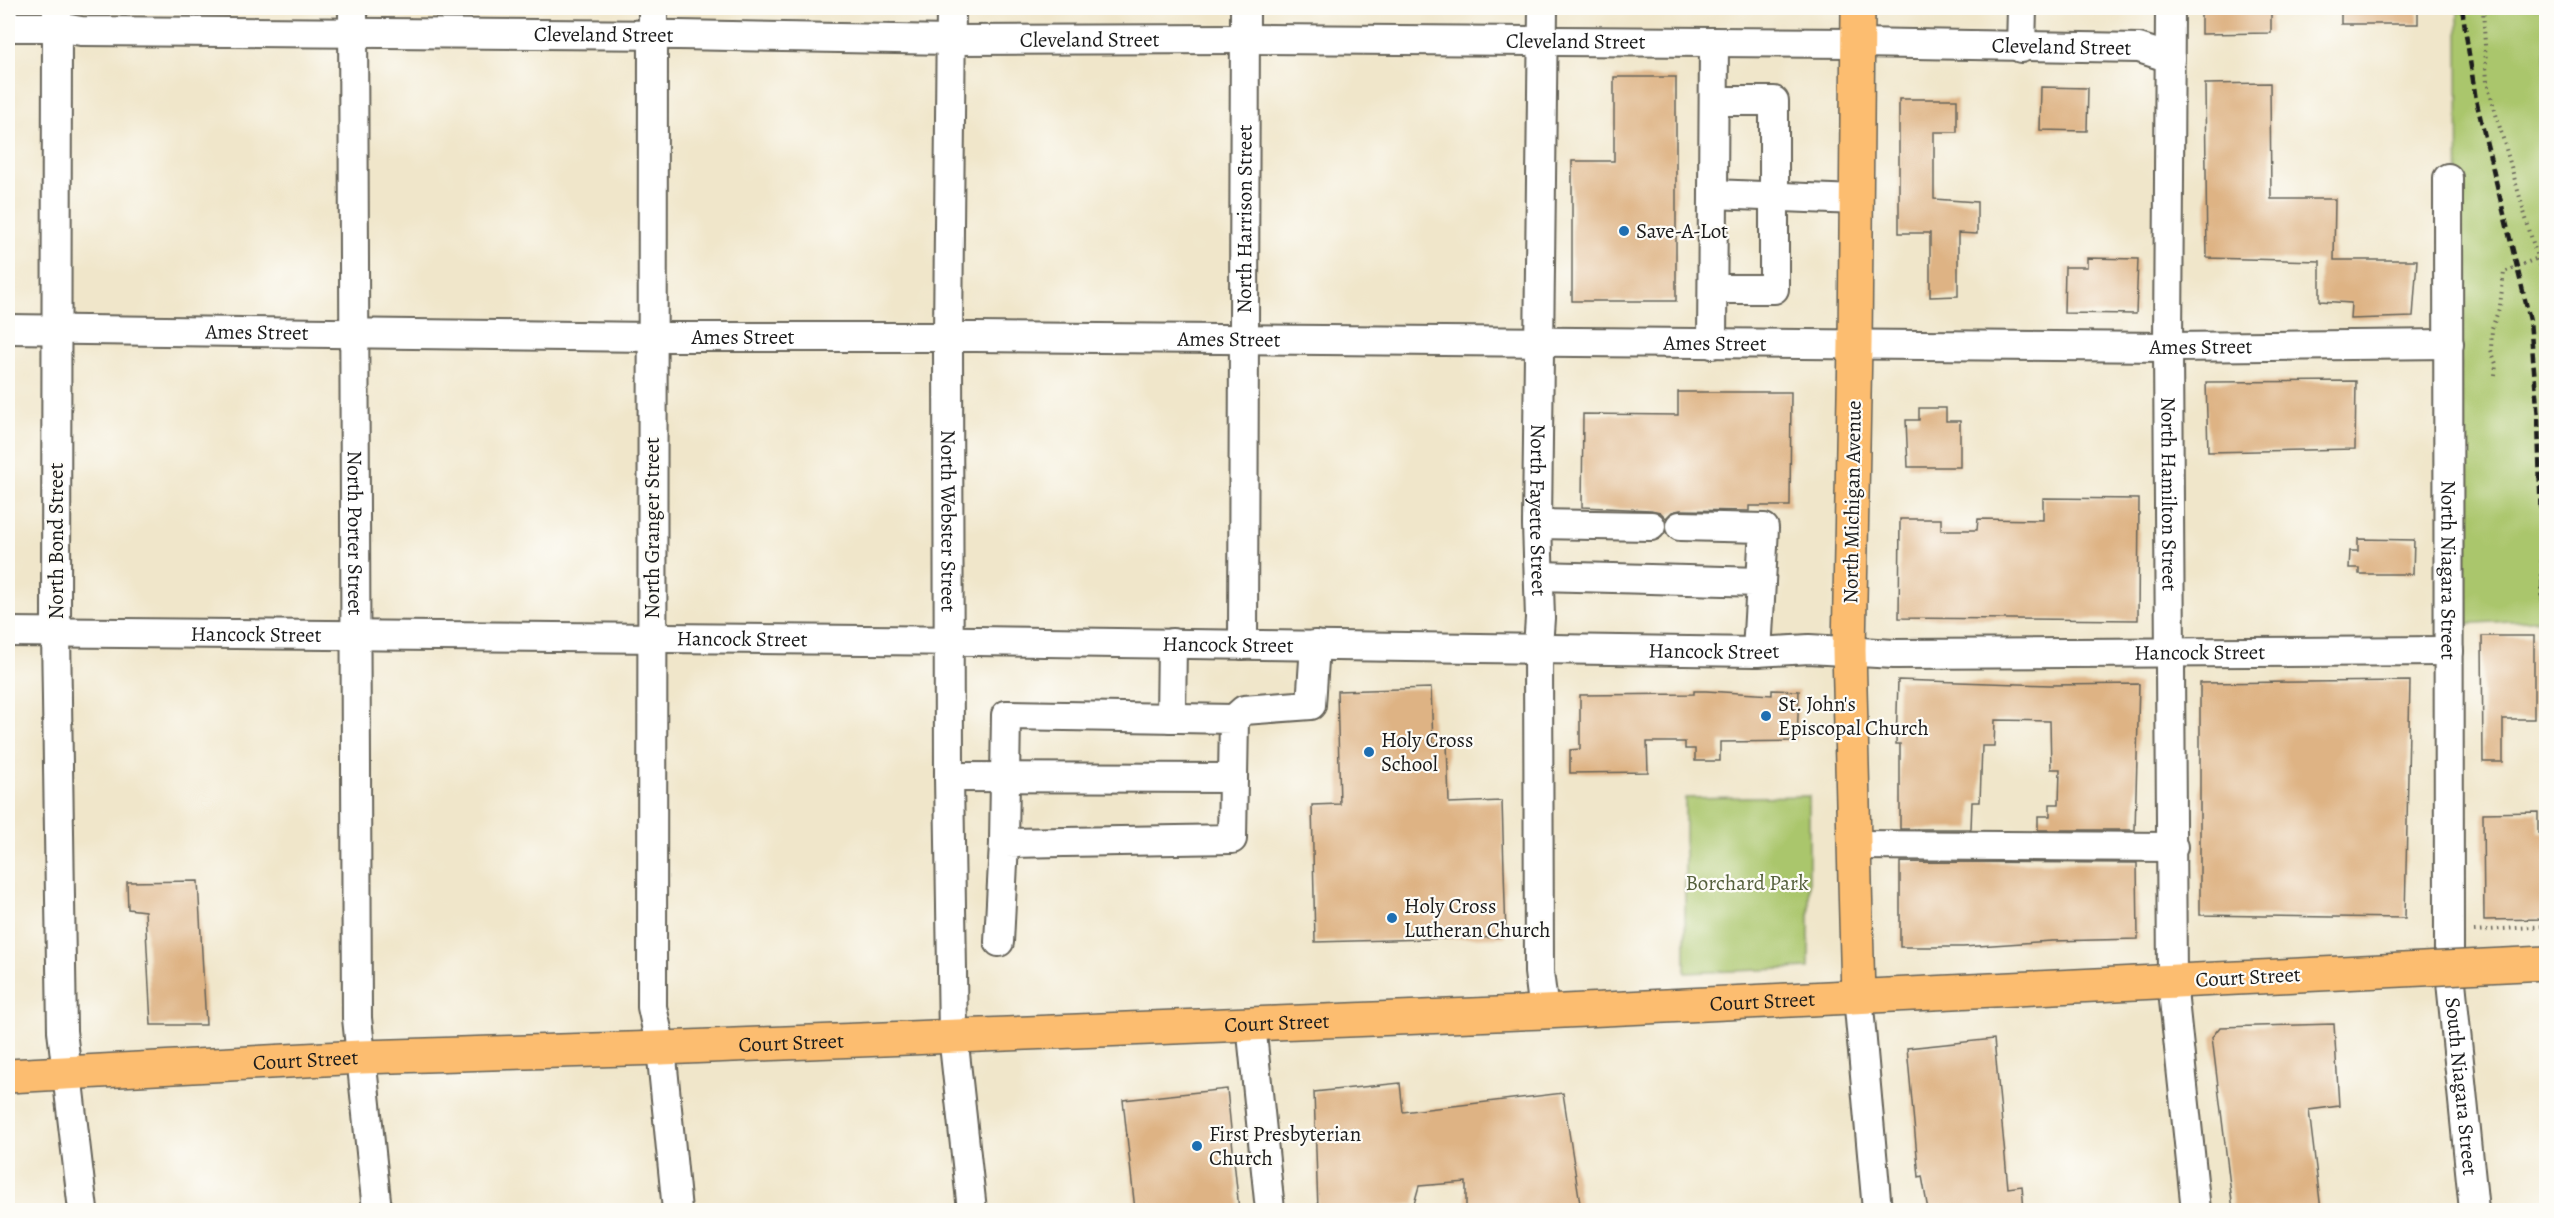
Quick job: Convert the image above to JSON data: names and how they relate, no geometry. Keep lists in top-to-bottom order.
{
  "streets": {
    "main road": ["North Michigan Avenue", "Court Street"],
    "street": [
      "Cleveland Street",
      "North Harrison Street",
      "Ames Street",
      "North Hamilton Street",
      "North Fayette Street",
      "North Webster Street",
      "North Granger Street",
      "North Porter Street",
      "North Bond Street",
      "North Niagara Street",
      "Hancock Street",
      "South Niagara Street"
    ]
  },
  "crossings": [
    ["Cleveland Street", "North Harrison Street"],
    ["Cleveland Street", "North Hamilton Street"],
    ["Cleveland Street", "North Michigan Avenue"],
    ["Cleveland Street", "North Fayette Street"],
    ["Cleveland Street", "North Webster Street"],
    ["Cleveland Street", "North Granger Street"],
    ["Cleveland Street", "North Porter Street"],
    ["Cleveland Street", "North Bond Street"],
    ["North Harrison Street", "Ames Street"],
    ["North Harrison Street", "Hancock Street"],
    ["Ames Street", "North Hamilton Street"],
    ["Ames Street", "North Michigan Avenue"],
    ["Ames Street", "North Fayette Street"],
    ["Ames Street", "North Webster Street"],
    ["Ames Street", "North Granger Street"],
    ["Ames Street", "North Porter Street"],
    ["Ames Street", "North Bond Street"],
    ["Ames Street", "North Niagara Street"],
    ["North Hamilton Street", "Hancock Street"],
    ["North Hamilton Street", "Court Street"],
    ["North Michigan Avenue", "Hancock Street"],
    ["North Michigan Avenue", "Court Street"],
    ["North Fayette Street", "Hancock Street"],
    ["North Fayette Street", "Court Street"],
    ["North Webster Street", "Hancock Street"],
    ["North Webster Street", "Court Street"],
    ["North Granger Street", "Hancock Street"],
    ["North Granger Street", "Court Street"],
    ["North Porter Street", "Hancock Street"],
    ["North Porter Street", "Court Street"],
    ["North Bond Street", "Hancock Street"],
    ["North Bond Street", "Court Street"],
    ["North Niagara Street", "Hancock Street"],
    ["North Niagara Street", "South Niagara Street"]
  ],
  "parks": ["Borchard Park"],
  "places": [
    "Save-A-Lot",
    "St. John's Episcopal Church",
    "Holy Cross School",
    "Holy Cross Lutheran Church",
    "First Presbyterian Church"
  ]
}
